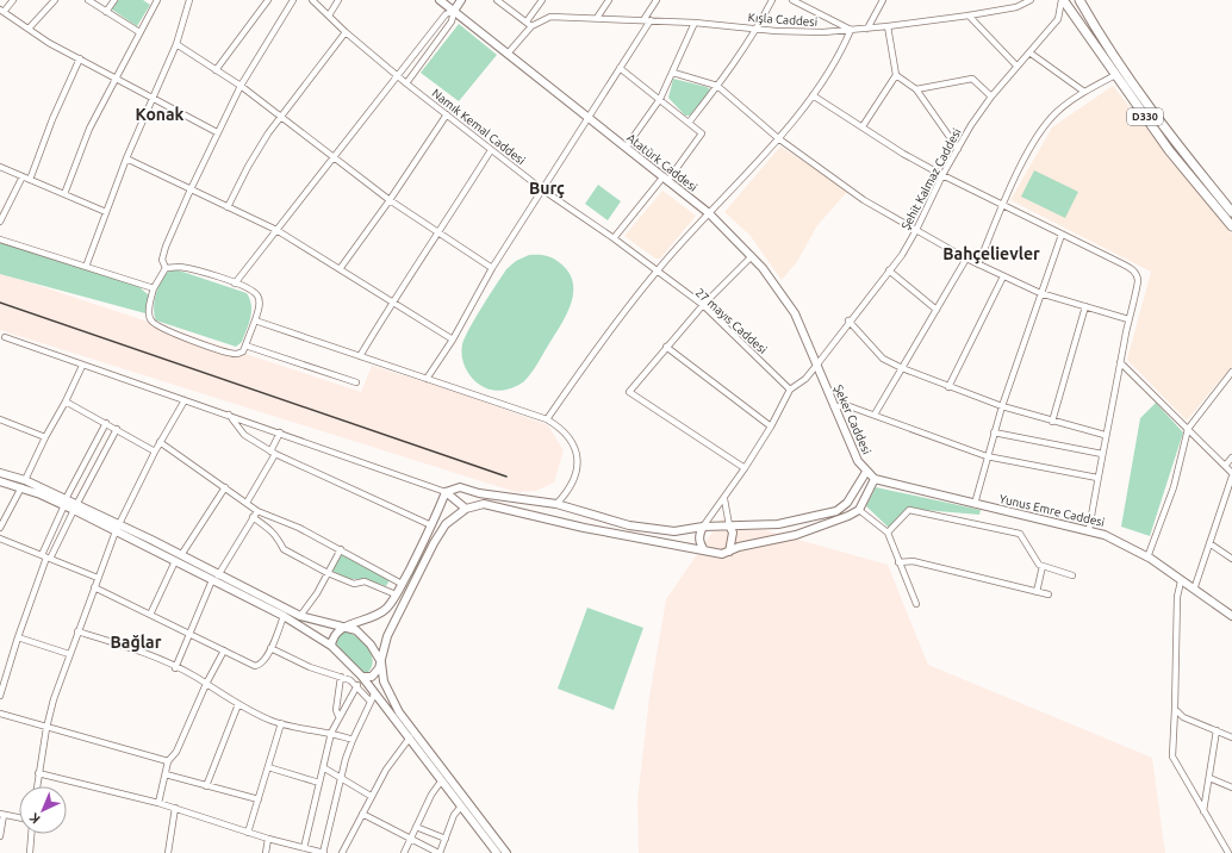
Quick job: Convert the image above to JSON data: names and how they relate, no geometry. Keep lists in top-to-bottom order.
{
  "streets": {
    "highway": ["D330"],
    "main road": ["Atatürk Caddesi", "Şeker Caddesi", "Yunus Emre Caddesi"],
    "street": [
      "Kışla Caddesi",
      "Namık Kemal Caddesi",
      "Şehit Kalmaz Caddesi",
      "27 mayıs Caddesi"
    ]
  },
  "crossings": [
    ["D330", "Şehit Kalmaz Caddesi"],
    ["Namık Kemal Caddesi", "27 mayıs Caddesi"],
    ["Atatürk Caddesi", "Şehit Kalmaz Caddesi"],
    ["Atatürk Caddesi", "Şeker Caddesi"],
    ["Şehit Kalmaz Caddesi", "27 mayıs Caddesi"],
    ["Şehit Kalmaz Caddesi", "Şeker Caddesi"],
    ["Şeker Caddesi", "Yunus Emre Caddesi"]
  ],
  "districts": [
    "Konak",
    "Burç",
    "Bahçelievler",
    "Bağlar"
  ],
  "north": "bottom left"
}
